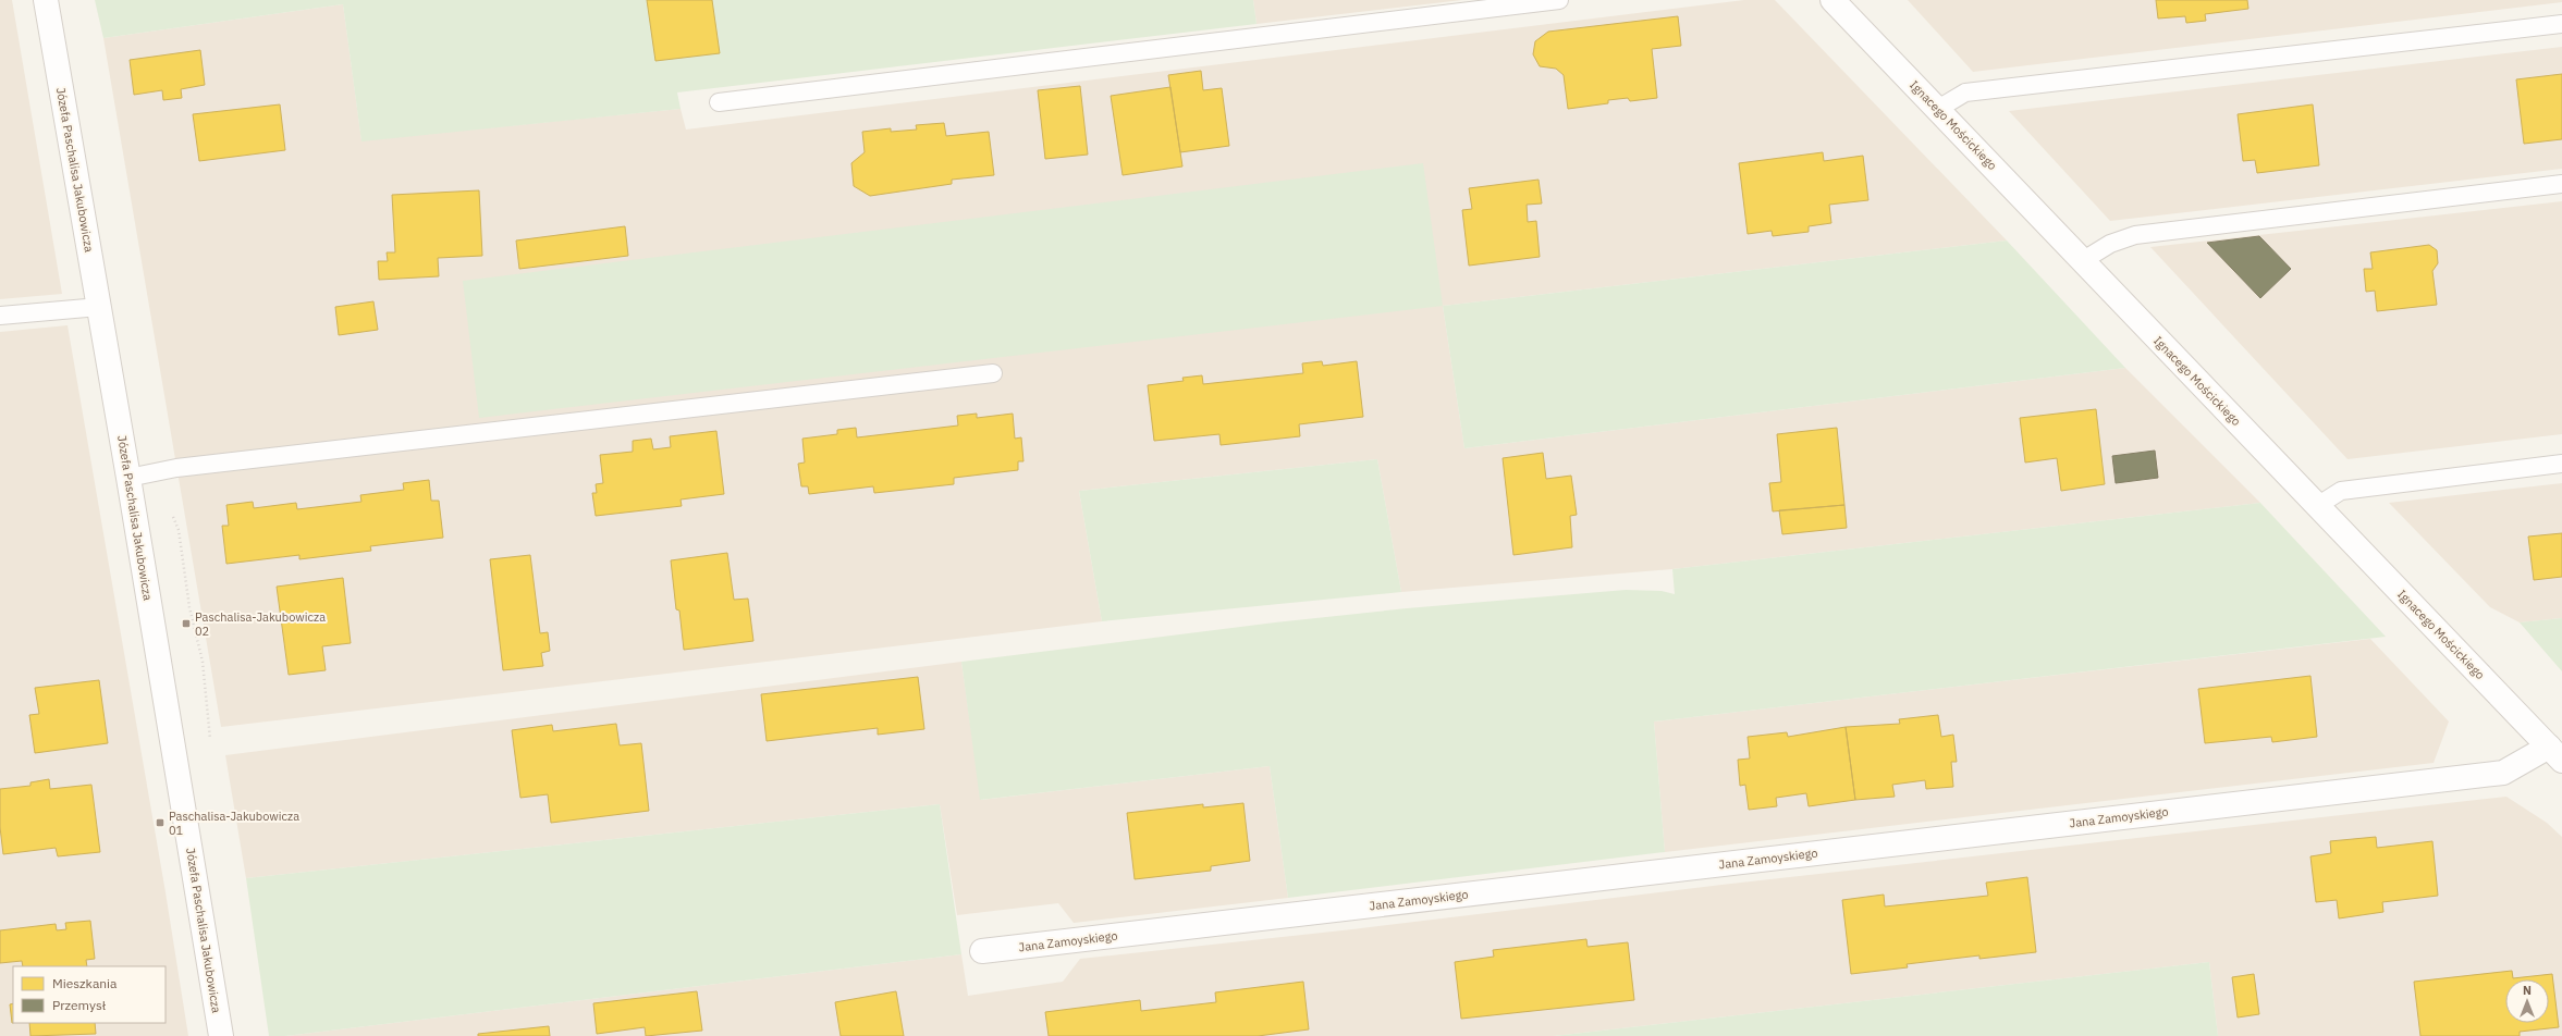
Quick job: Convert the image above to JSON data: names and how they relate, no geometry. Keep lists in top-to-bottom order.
{
  "streets": {
    "street": ["Ignacego Mościckiego", "Józefa Paschalisa Jakubowicza", "Jana Zamoyskiego"]
  },
  "crossings": [
    ["Ignacego Mościckiego", "Jana Zamoyskiego"]
  ],
  "places": {
    "transit": ["Paschalisa-Jakubowicza 02", "Paschalisa-Jakubowicza 01"]
  },
  "legend": ["Mieszkania", "Przemysł"],
  "north": "top"
}
